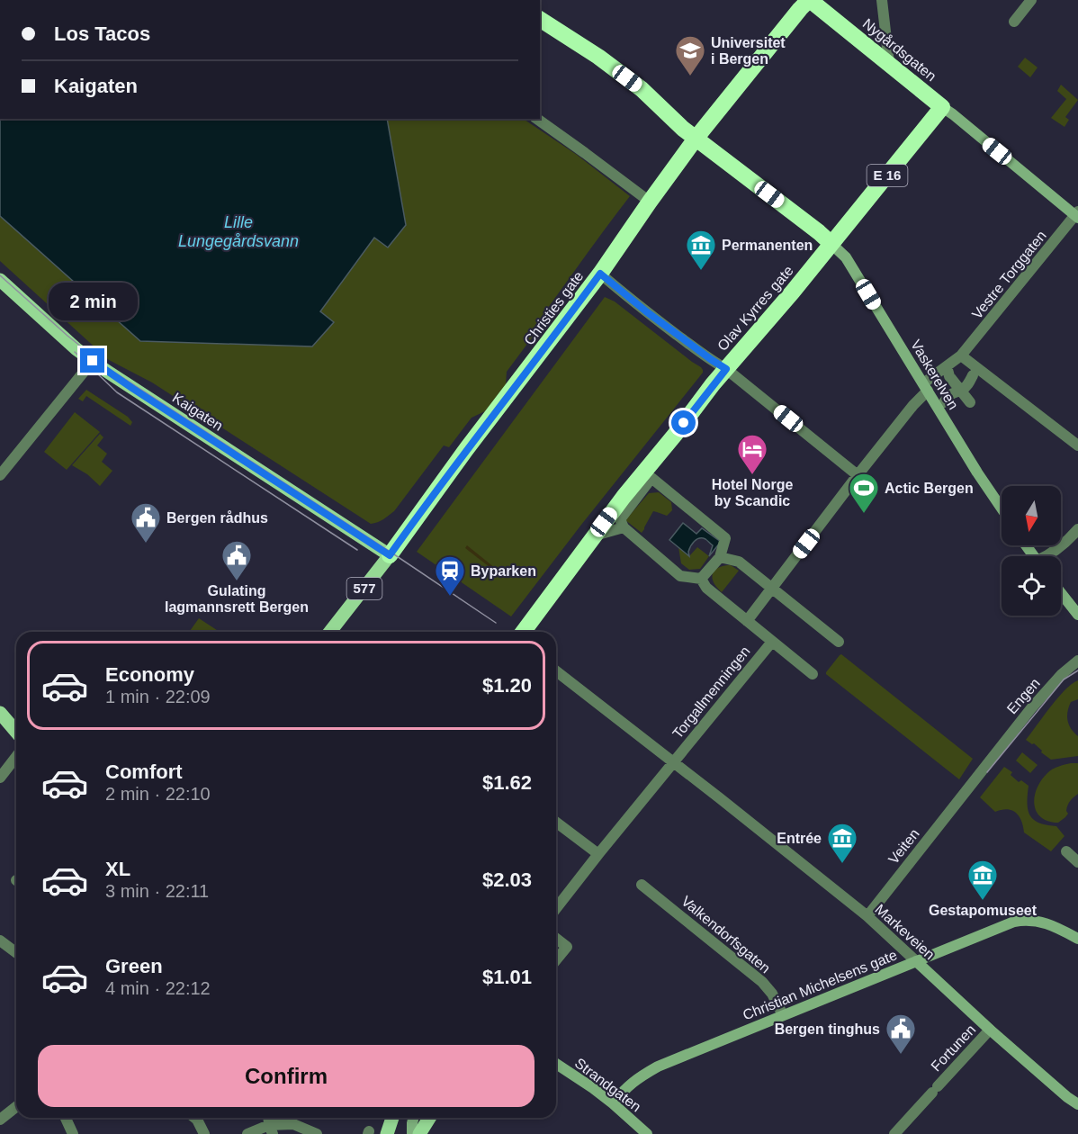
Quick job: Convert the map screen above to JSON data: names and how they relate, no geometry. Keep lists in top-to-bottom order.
{
  "streets": {
    "highway": [
      "Nygårdsgaten",
      "E 16",
      "Christies gate",
      "Olav Kyrres gate"
    ],
    "main road": [
      "Vaskerelven",
      "Kaigaten",
      "577",
      "Markeveien",
      "Christian Michelsens gate",
      "Strandgaten"
    ],
    "street": [
      "Vestre Torggaten",
      "Torgallmenningen",
      "Engen",
      "Veiten",
      "Valkendorfsgaten",
      "Fortunen"
    ]
  },
  "crossings": [
    ["Nygårdsgaten", "Christies gate"],
    ["Nygårdsgaten", "Olav Kyrres gate"],
    ["Vestre Torggaten", "Vaskerelven"],
    ["Christies gate", "Kaigaten"],
    ["Olav Kyrres gate", "Vaskerelven"],
    ["Torgallmenningen", "Markeveien"],
    ["Engen", "Veiten"],
    ["Veiten", "Markeveien"],
    ["Markeveien", "Christian Michelsens gate"],
    ["Markeveien", "Fortunen"],
    ["Valkendorfsgaten", "Christian Michelsens gate"],
    ["Christian Michelsens gate", "Strandgaten"]
  ],
  "water": ["Lille Lungegårdsvann"],
  "places": {
    "school or university": ["Universitet i Bergen"],
    "museum": ["Permanenten", "Entrée", "Gestapomuseet"],
    "hotel": ["Hotel Norge by Scandic"],
    "sports": ["Actic Bergen"],
    "public building": ["Bergen rådhus", "Gulating lagmannsrett Bergen", "Bergen tinghus"],
    "station": ["Byparken"]
  },
  "north": "bottom",
  "page": {
    "banner": ["Los Tacos", "Kaigaten"],
    "bubble": "2 min",
    "list": [
      {
        "name": "Economy",
        "note": "1 min · 22:09",
        "value": "$1.20"
      },
      {
        "name": "Comfort",
        "note": "2 min · 22:10",
        "value": "$1.62"
      },
      {
        "name": "XL",
        "note": "3 min · 22:11",
        "value": "$2.03"
      },
      {
        "name": "Green",
        "note": "4 min · 22:12",
        "value": "$1.01"
      }
    ],
    "buttons": "Confirm"
  }
}
